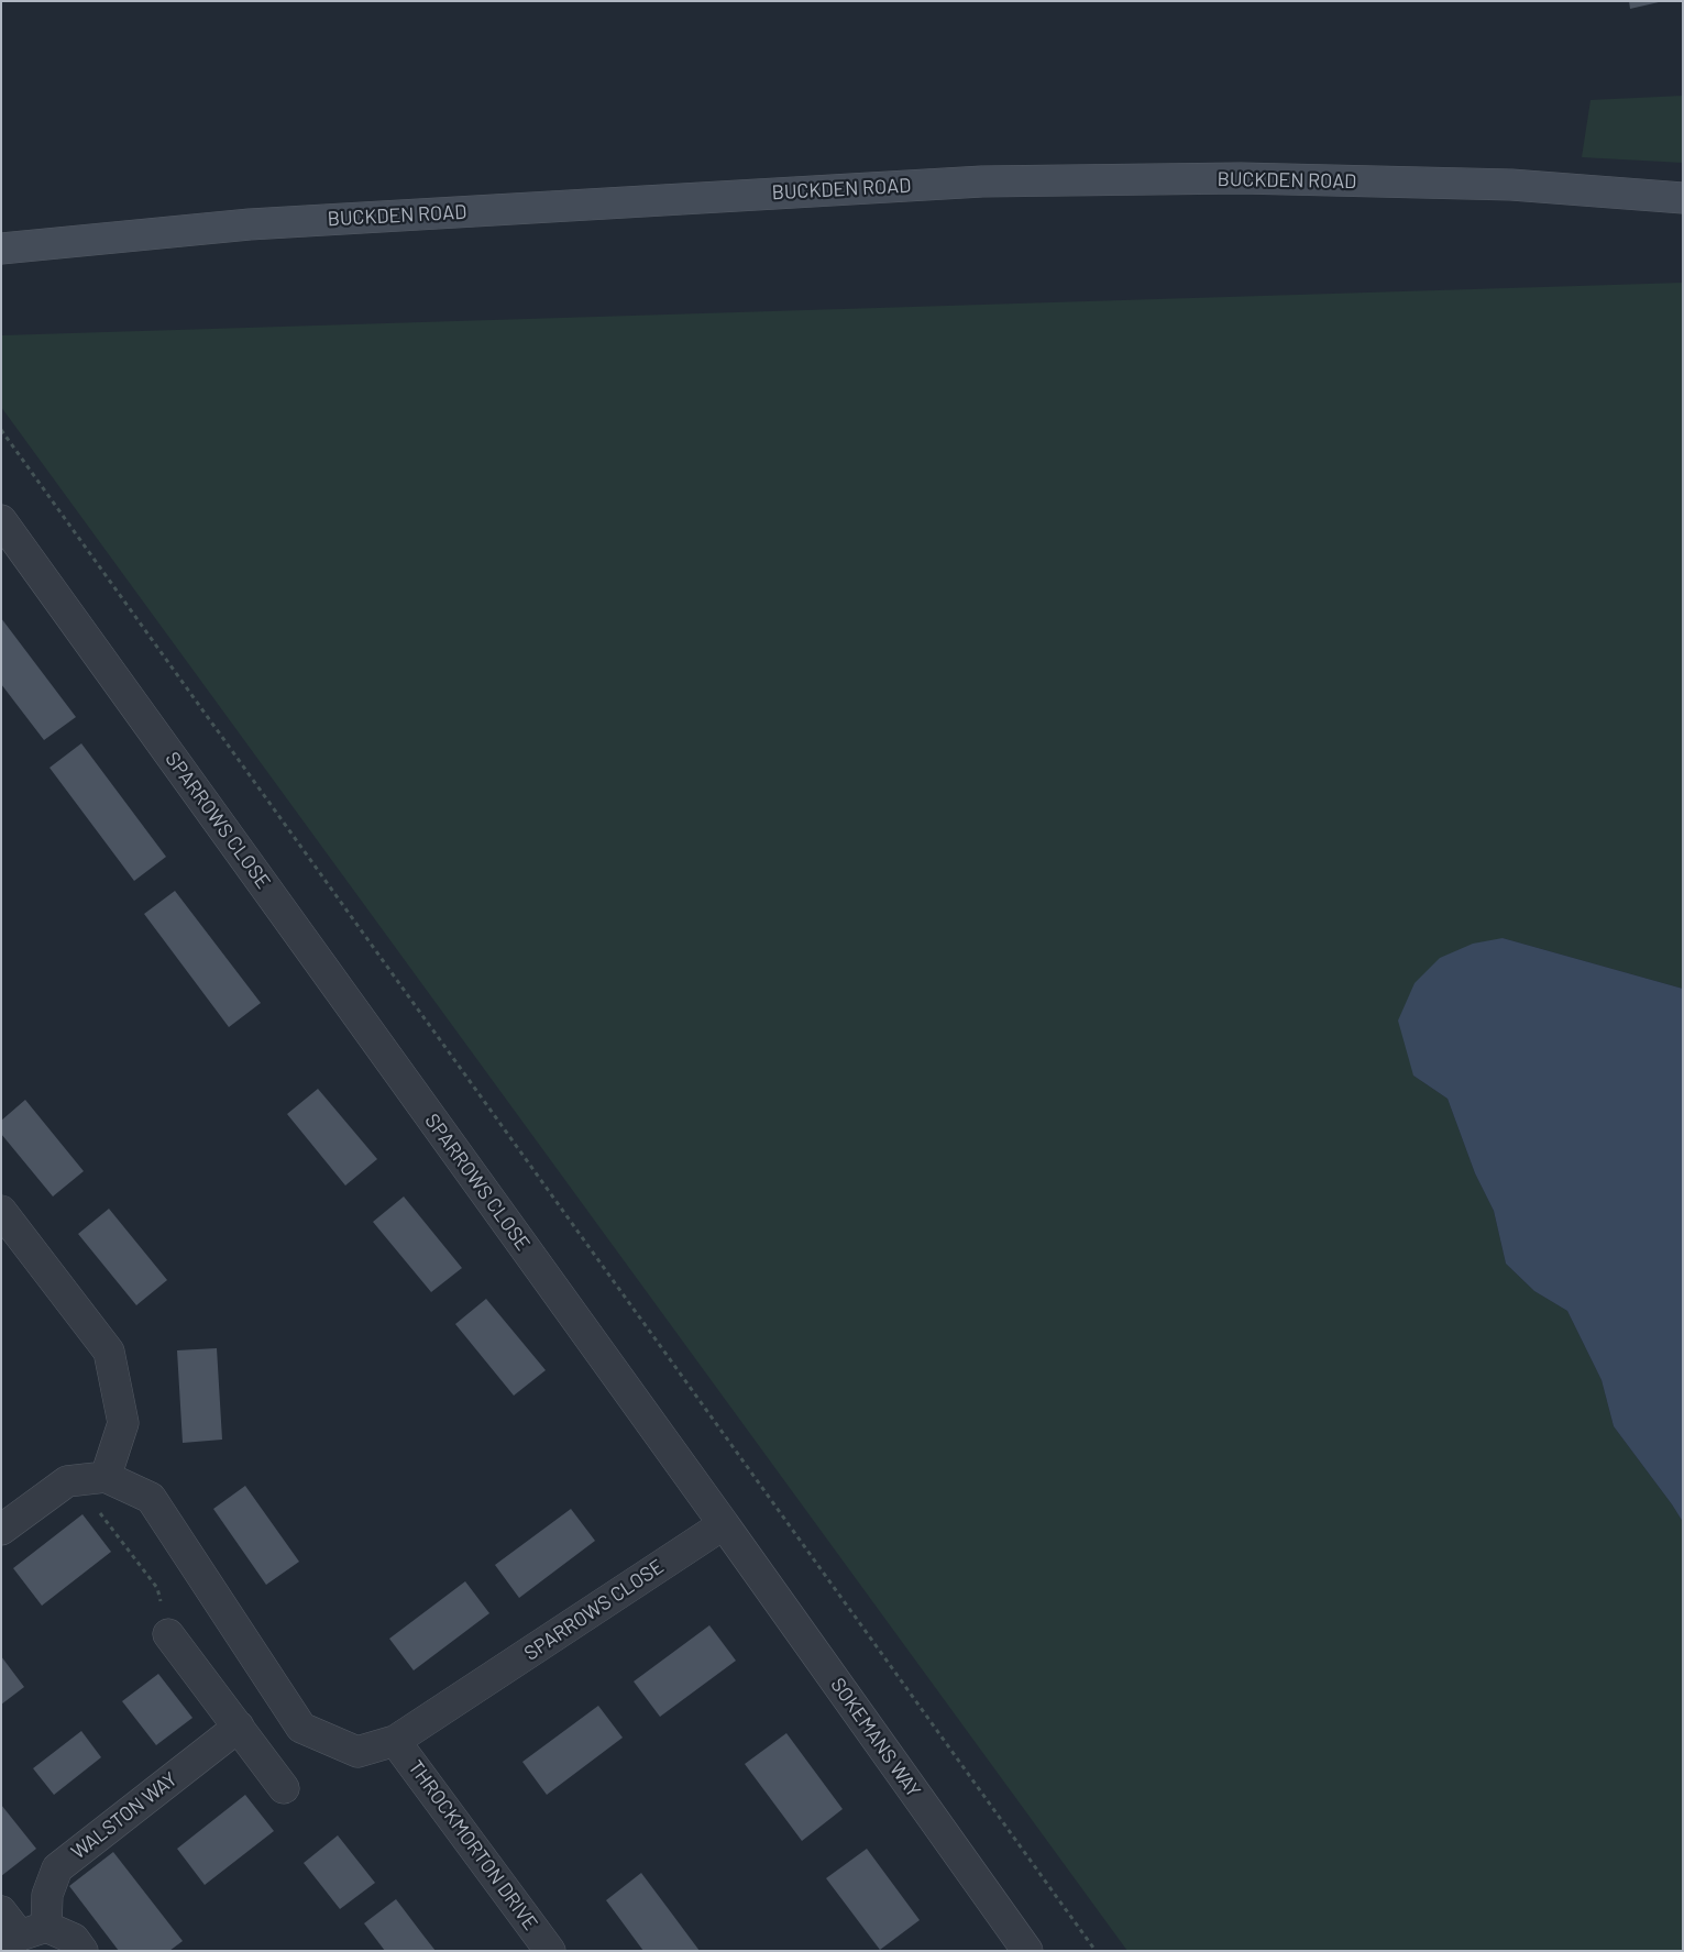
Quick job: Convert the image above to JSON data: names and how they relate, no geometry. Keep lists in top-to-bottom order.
{
  "streets": {
    "main road": ["BUCKDEN ROAD"],
    "street": [
      "SPARROWS CLOSE",
      "SOKEMANS WAY",
      "WALSTON WAY",
      "THROCKMORTON DRIVE"
    ]
  },
  "crossings": [
    ["SPARROWS CLOSE", "SOKEMANS WAY"],
    ["SPARROWS CLOSE", "THROCKMORTON DRIVE"]
  ]
}
